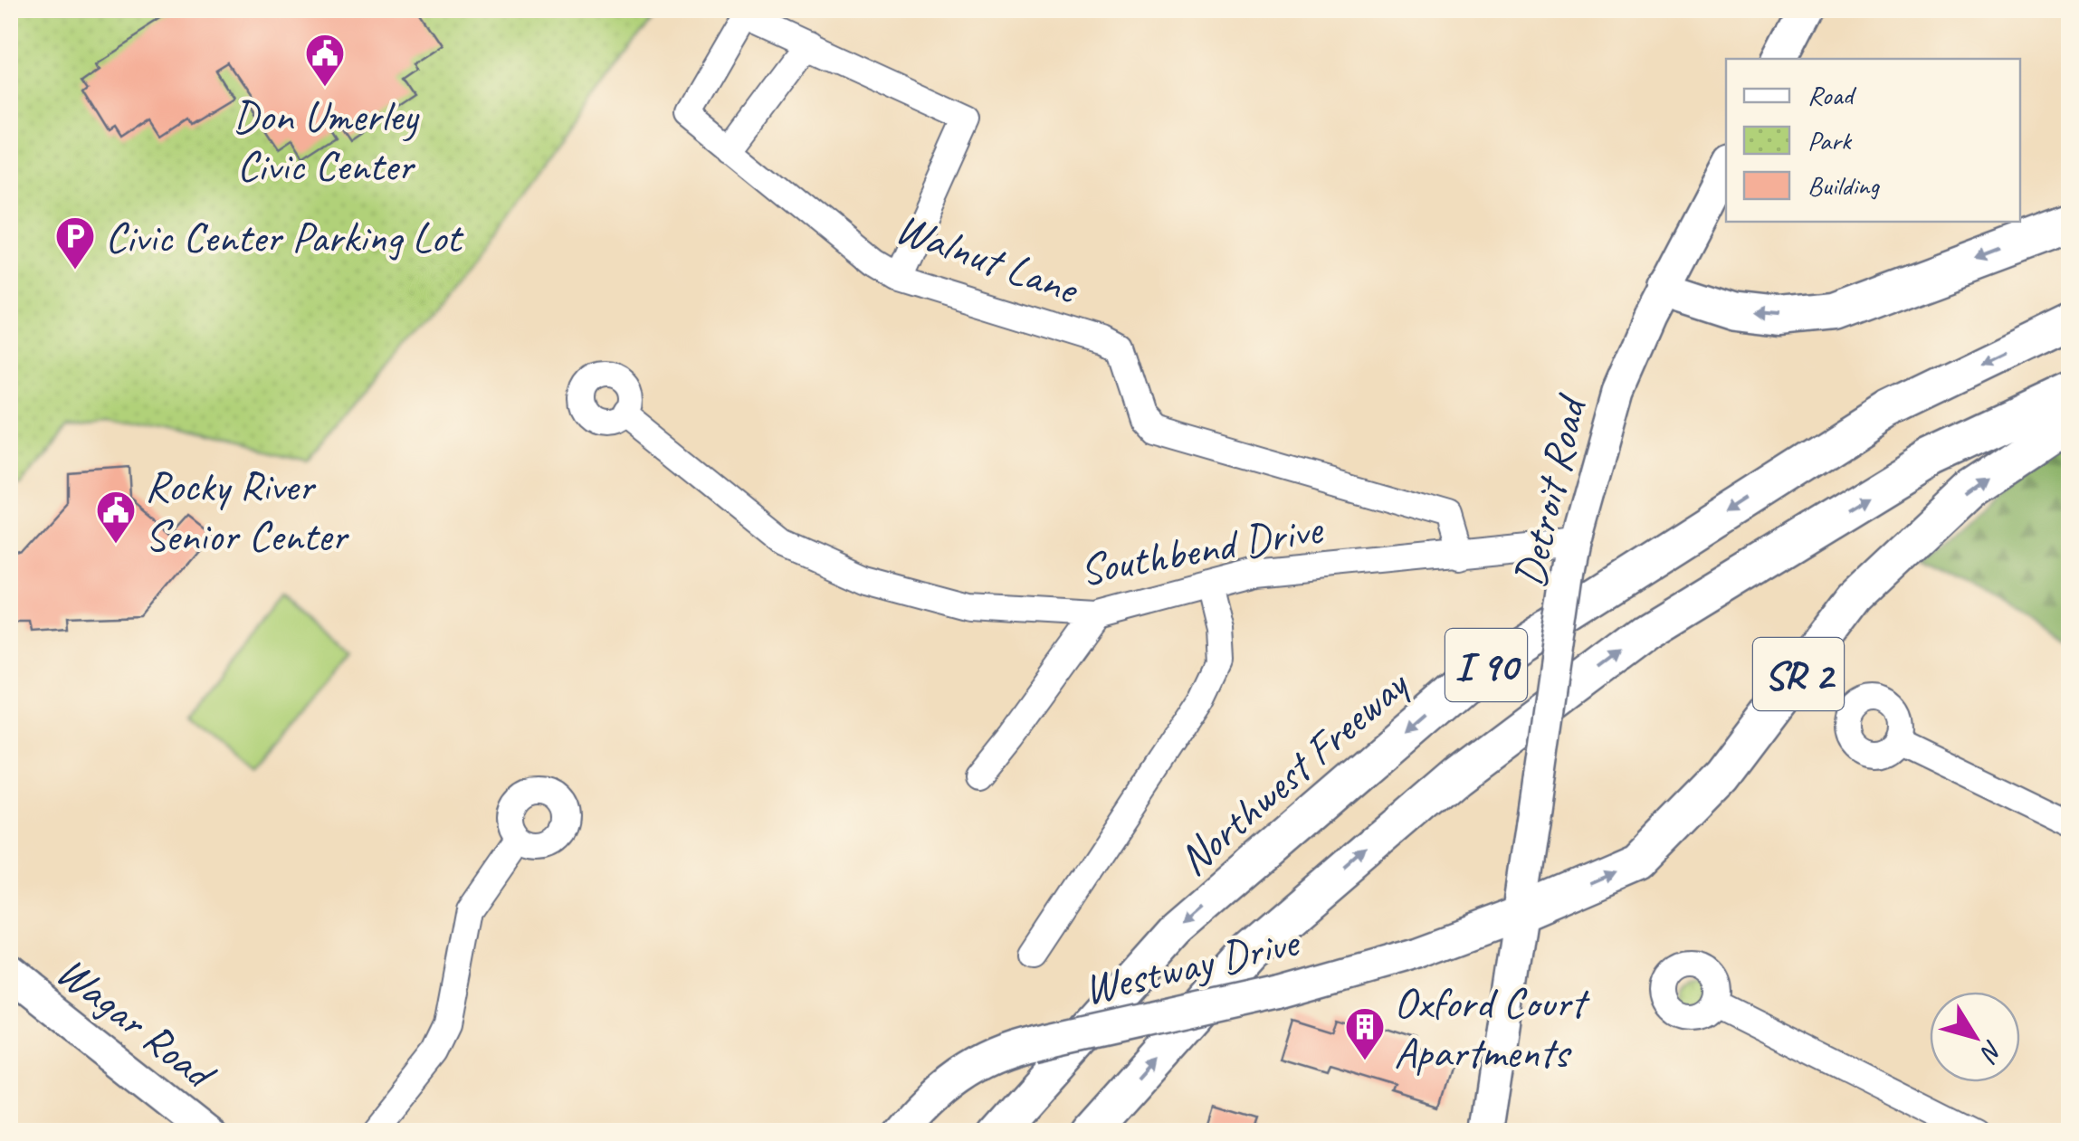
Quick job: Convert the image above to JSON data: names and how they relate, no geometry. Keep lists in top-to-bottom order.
{
  "streets": {
    "highway": ["I 90", "SR 2", "Northwest Freeway"],
    "main road": ["Detroit Road", "Westway Drive", "Wagar Road"],
    "street": ["Walnut Lane", "Southbend Drive"]
  },
  "crossings": [
    ["Walnut Lane", "Southbend Drive"],
    ["Detroit Road", "Southbend Drive"],
    ["Detroit Road", "SR 2"],
    ["Detroit Road", "Westway Drive"],
    ["SR 2", "Westway Drive"]
  ],
  "places": {
    "public building": ["Don Umerley Civic Center", "Rocky River Senior Center"],
    "parking": ["Civic Center Parking Lot"],
    "building": ["Oxford Court Apartments"]
  },
  "legend": ["Road", "Park", "Building"],
  "north": "bottom right"
}
